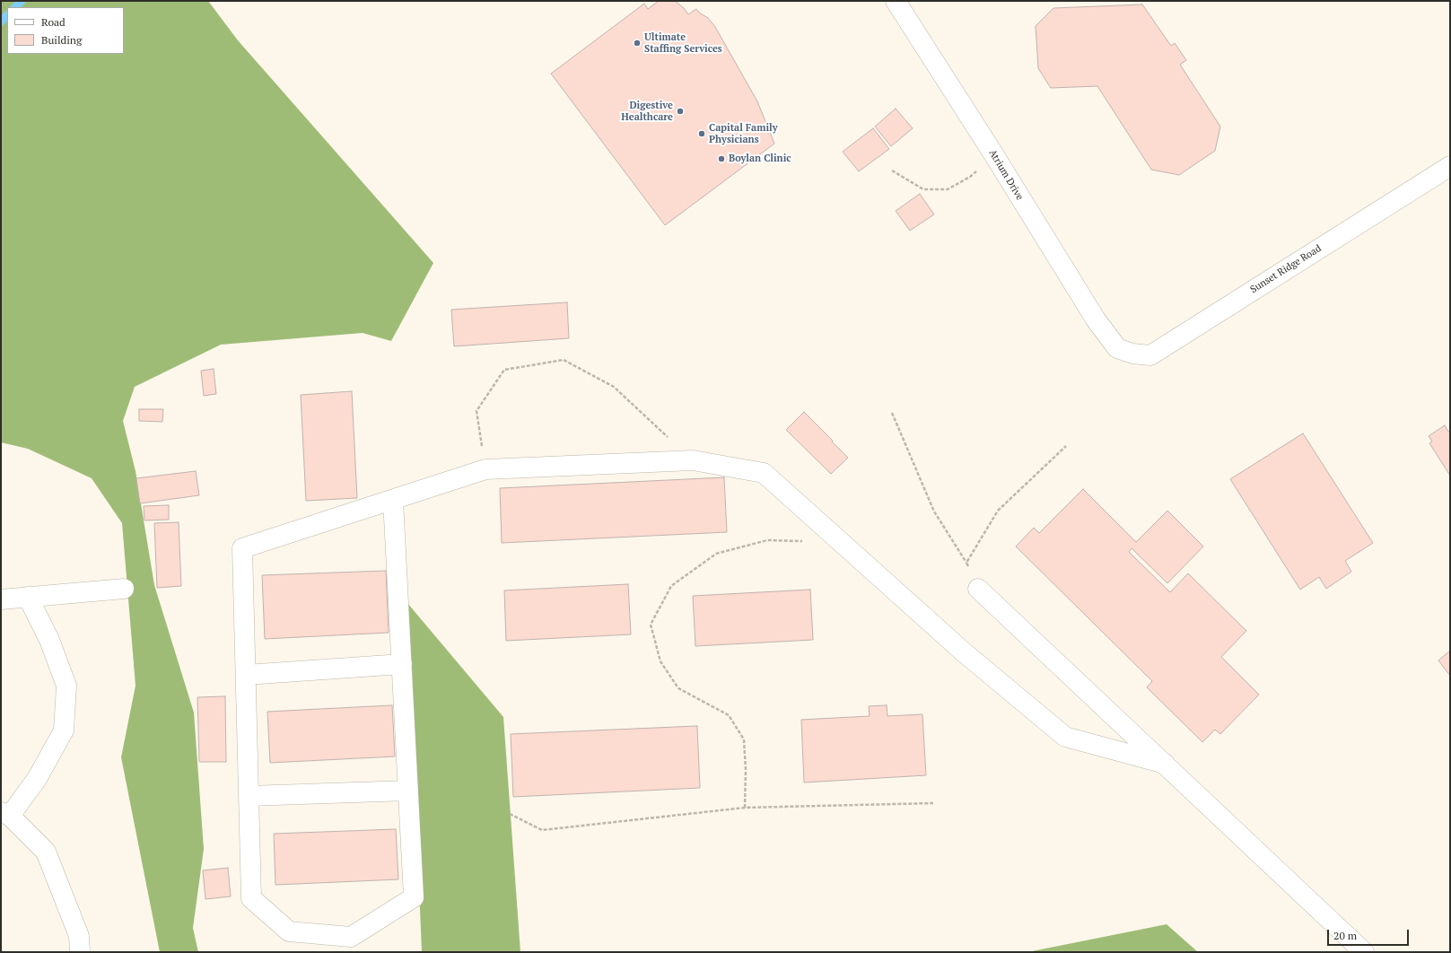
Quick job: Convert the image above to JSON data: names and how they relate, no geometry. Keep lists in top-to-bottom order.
{
  "streets": {
    "street": ["Atrium Drive", "Sunset Ridge Road"]
  },
  "crossings": [
    ["Atrium Drive", "Sunset Ridge Road"]
  ],
  "places": [
    "Ultimate Staffing Services",
    "Digestive Healthcare",
    "Capital Family Physicians",
    "Boylan Clinic"
  ],
  "legend": ["Road", "Building"],
  "scale_bar": "20 m"
}
